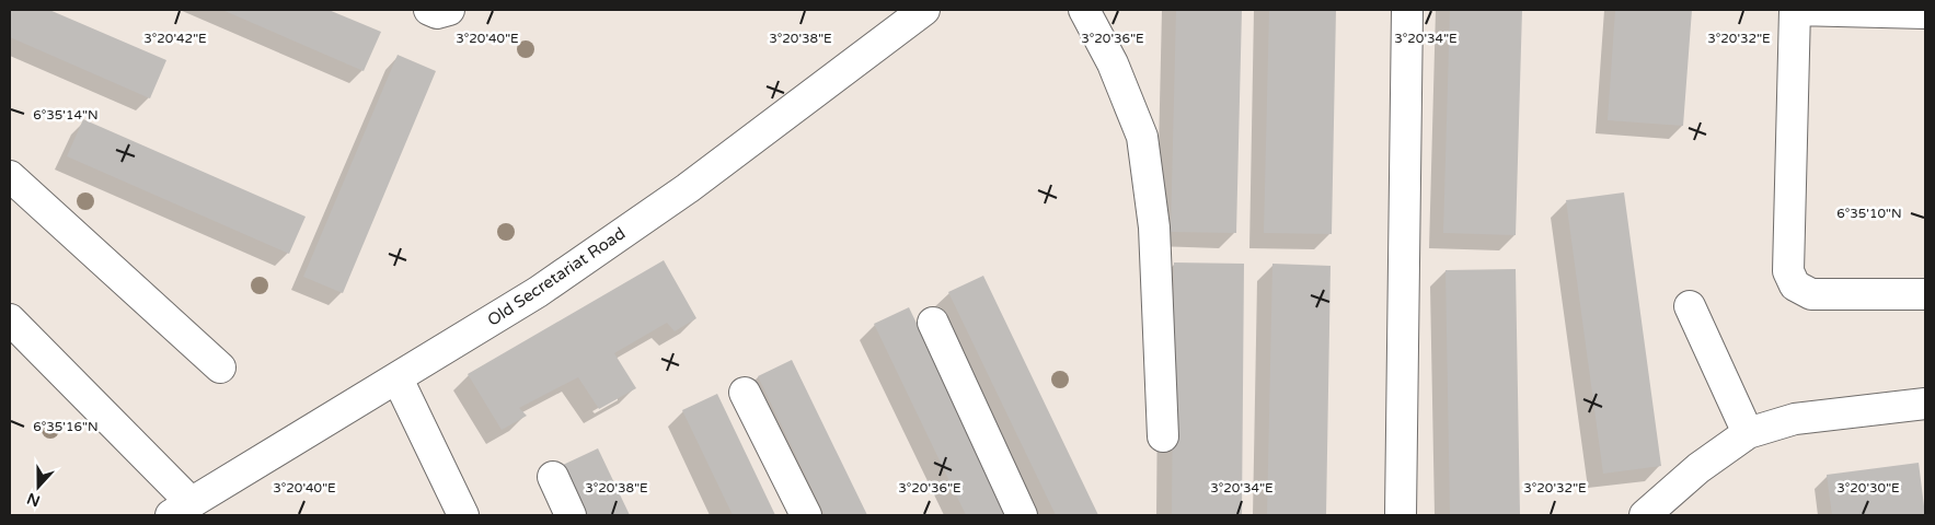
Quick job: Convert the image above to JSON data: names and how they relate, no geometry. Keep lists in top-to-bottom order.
{
  "streets": {
    "street": ["Old Secretariat Road"]
  },
  "north": "bottom",
  "coordinates": [
    "3°20'42\"E",
    "3°20'40\"E",
    "3°20'38\"E",
    "3°20'36\"E",
    "3°20'34\"E",
    "3°20'32\"E",
    "6°35'14\"N",
    "6°35'10\"N",
    "6°35'16\"N",
    "3°20'30\"E"
  ]
}
